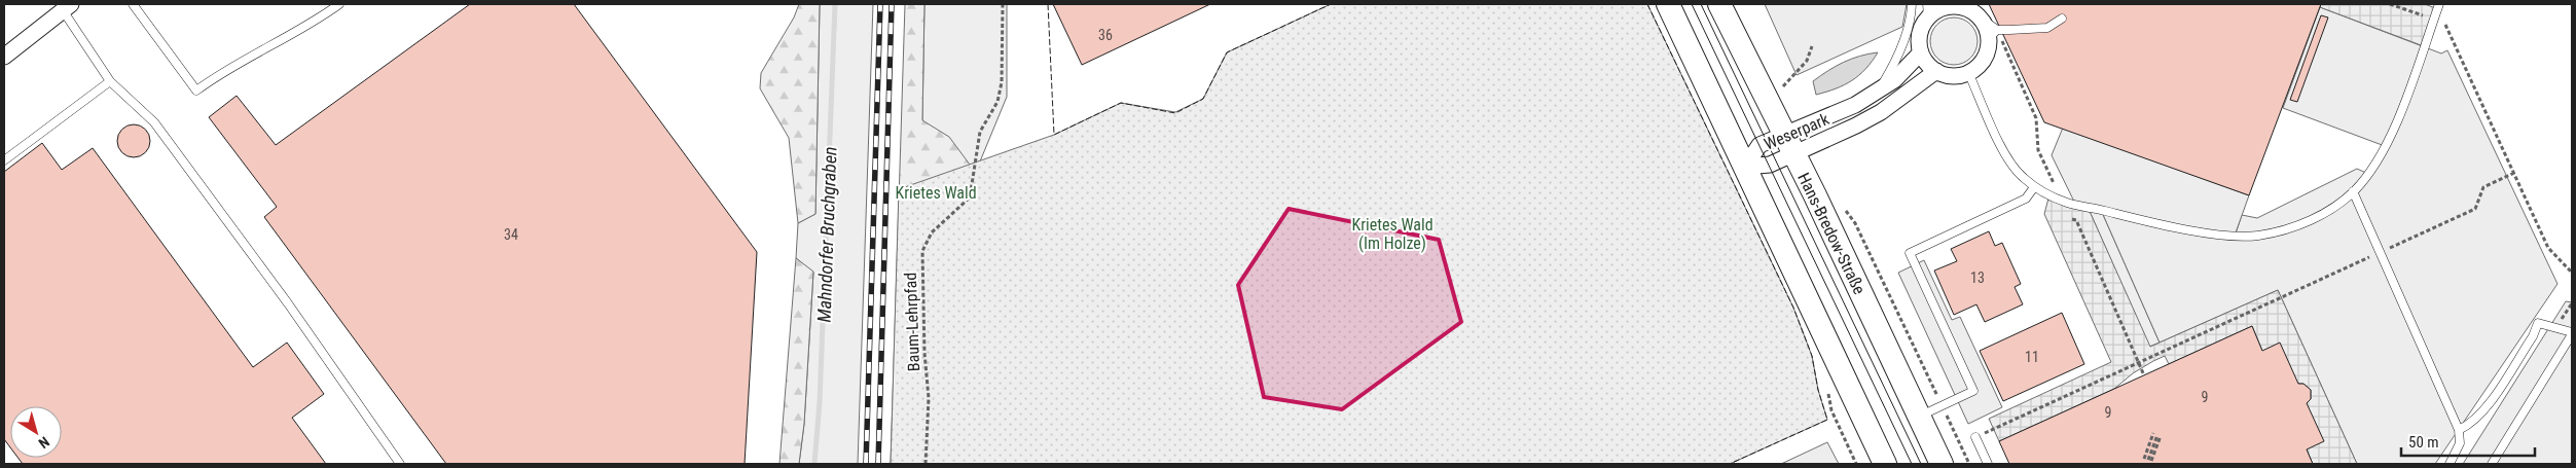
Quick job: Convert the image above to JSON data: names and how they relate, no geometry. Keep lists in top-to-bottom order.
{
  "streets": {
    "main road": ["Hans-Bredow-Straße"],
    "street": ["Weserpark"],
    "path": ["Baum-Lehrpfad"]
  },
  "crossings": [
    ["Weserpark", "Hans-Bredow-Straße"]
  ],
  "water": ["Mahndorfer Bruchgraben"],
  "parks": ["Krietes Wald", "Krietes Wald (Im Holze)"],
  "house_numbers": [
    "36",
    "34",
    "13",
    "11",
    "9",
    "9"
  ],
  "scale_bar": "50 m",
  "north": "bottom right"
}
